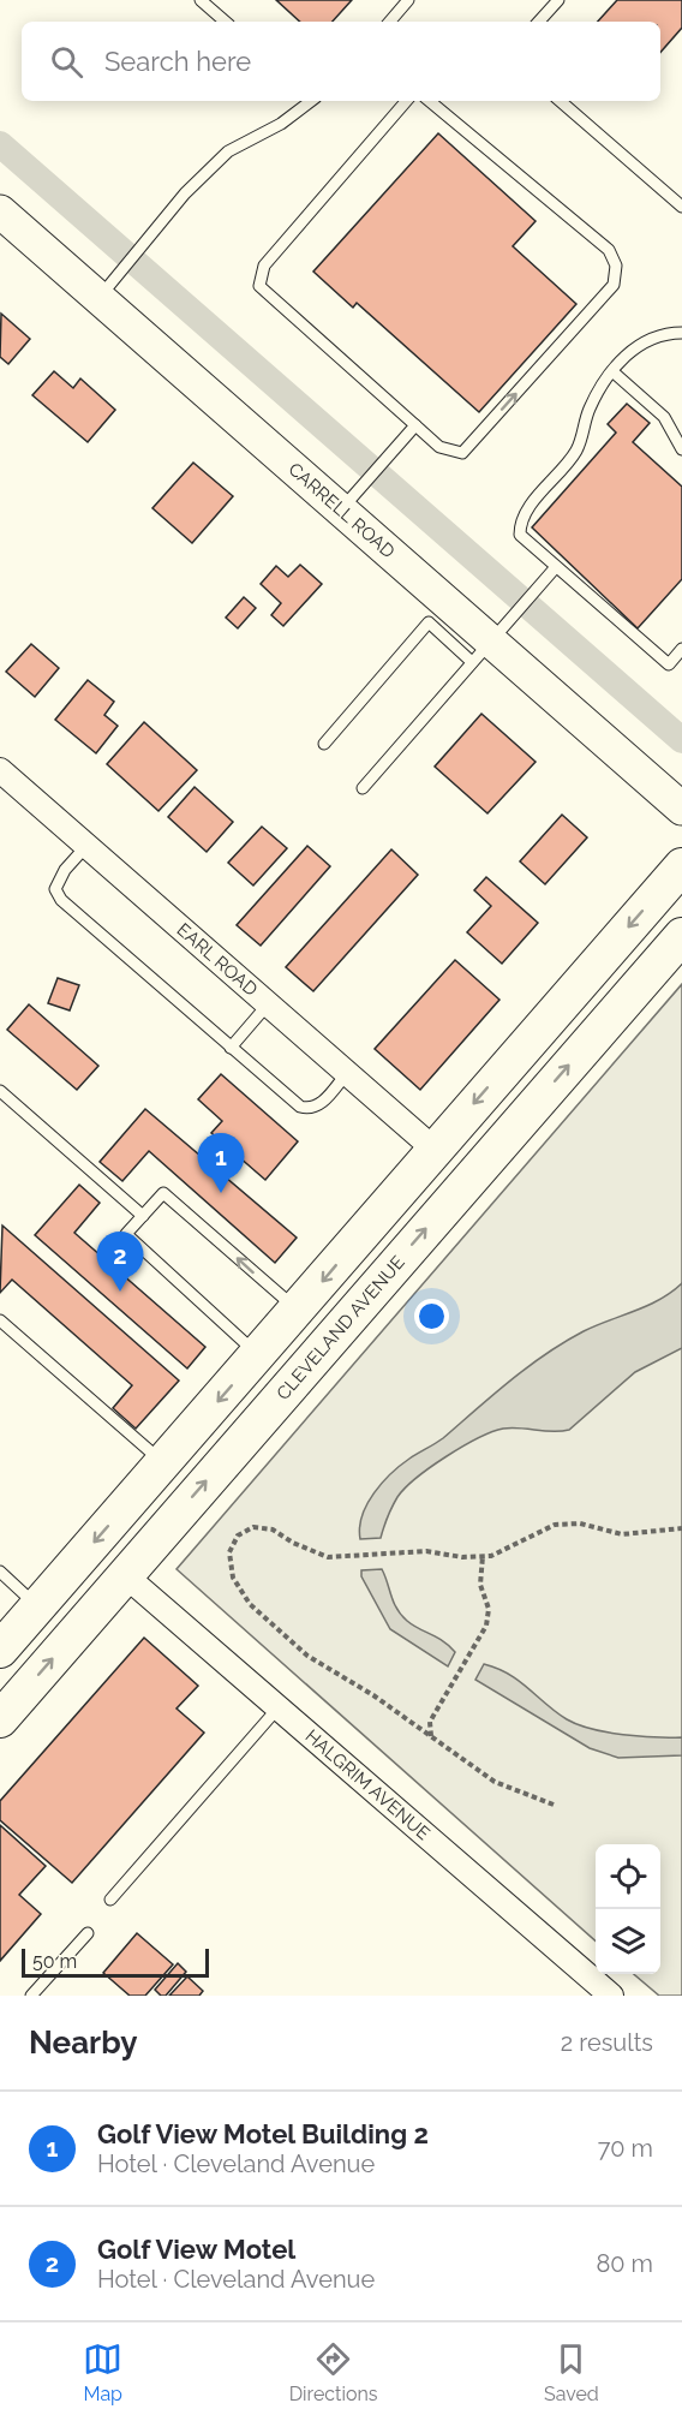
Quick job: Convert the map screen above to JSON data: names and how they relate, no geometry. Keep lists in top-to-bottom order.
{
  "streets": {
    "main road": ["CLEVELAND AVENUE"],
    "street": ["CARRELL ROAD", "EARL ROAD", "HALGRIM AVENUE"]
  },
  "crossings": [
    ["CLEVELAND AVENUE", "HALGRIM AVENUE"]
  ],
  "scale_bar": "50 m",
  "page": {
    "search": "Search here",
    "pins": ["1", "2"],
    "scale": "50 m",
    "heading": ["Nearby", "2 results"],
    "list": [
      {
        "mark": "1",
        "name": "Golf View Motel Building 2",
        "note": "Hotel · Cleveland Avenue",
        "value": "70 m"
      },
      {
        "mark": "2",
        "name": "Golf View Motel",
        "note": "Hotel · Cleveland Avenue",
        "value": "80 m"
      }
    ],
    "nav": ["Map", "Directions", "Saved"]
  }
}
